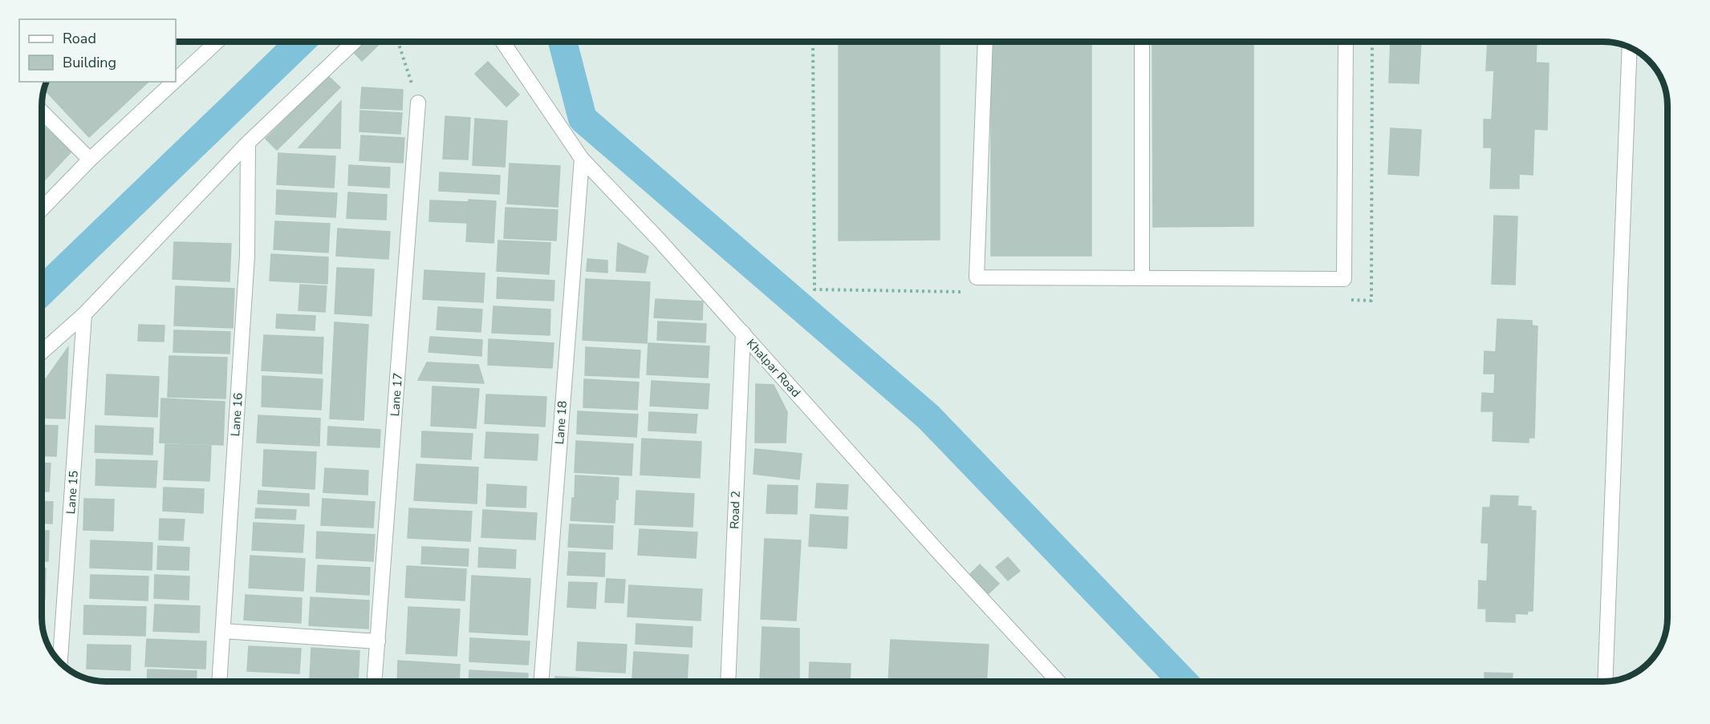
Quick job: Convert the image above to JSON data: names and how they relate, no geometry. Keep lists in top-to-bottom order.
{
  "streets": {
    "street": [
      "Khalpar Road",
      "Lane 17",
      "Lane 16",
      "Lane 18",
      "Lane 15",
      "Road 2"
    ]
  },
  "crossings": [
    ["Khalpar Road", "Lane 18"],
    ["Khalpar Road", "Road 2"]
  ],
  "legend": ["Road", "Building"]
}
